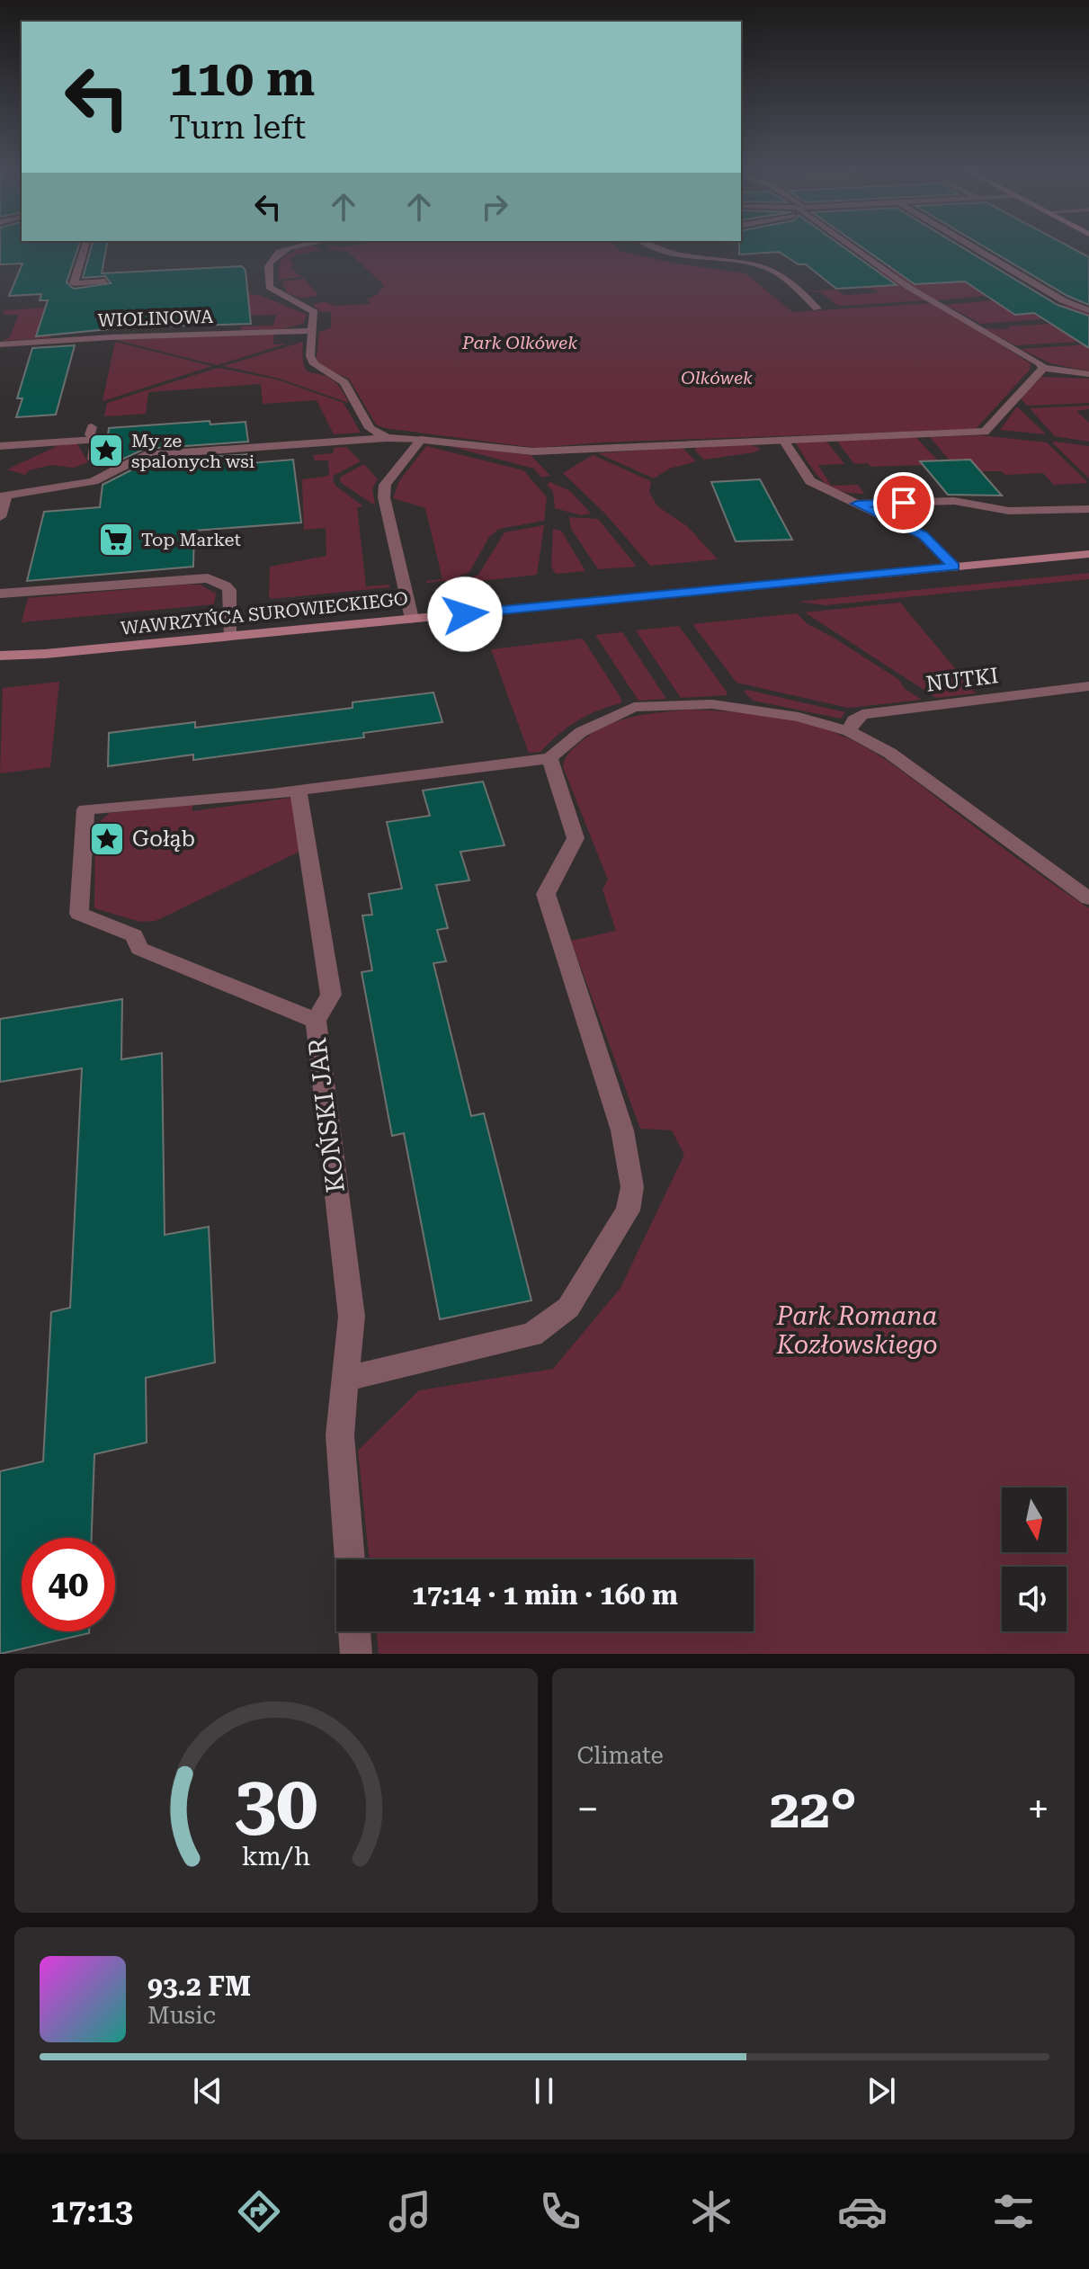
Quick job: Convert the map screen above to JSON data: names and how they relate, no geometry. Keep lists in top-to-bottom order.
{
  "streets": {
    "street": [
      "WIOLINOWA",
      "WAWRZYŃCA SUROWIECKIEGO",
      "NUTKI",
      "KOŃSKI JAR"
    ]
  },
  "parks": ["Park Olkówek", "Olkówek", "Park Romana Kozłowskiego"],
  "places": {
    "place": ["My ze spalonych wsi", "Gołąb"],
    "supermarket": ["Top Market"]
  },
  "north": "bottom",
  "page": {
    "turn": ["110 m", "Turn left"],
    "limit": "40",
    "trip": "17:14 · 1 min · 160 m",
    "tile": "Climate",
    "heat": ["−", "22°", "+"],
    "song": ["93.2 FM", "Music"],
    "tabs": "17:13",
    "gauge": ["30", "km/h"]
  }
}
